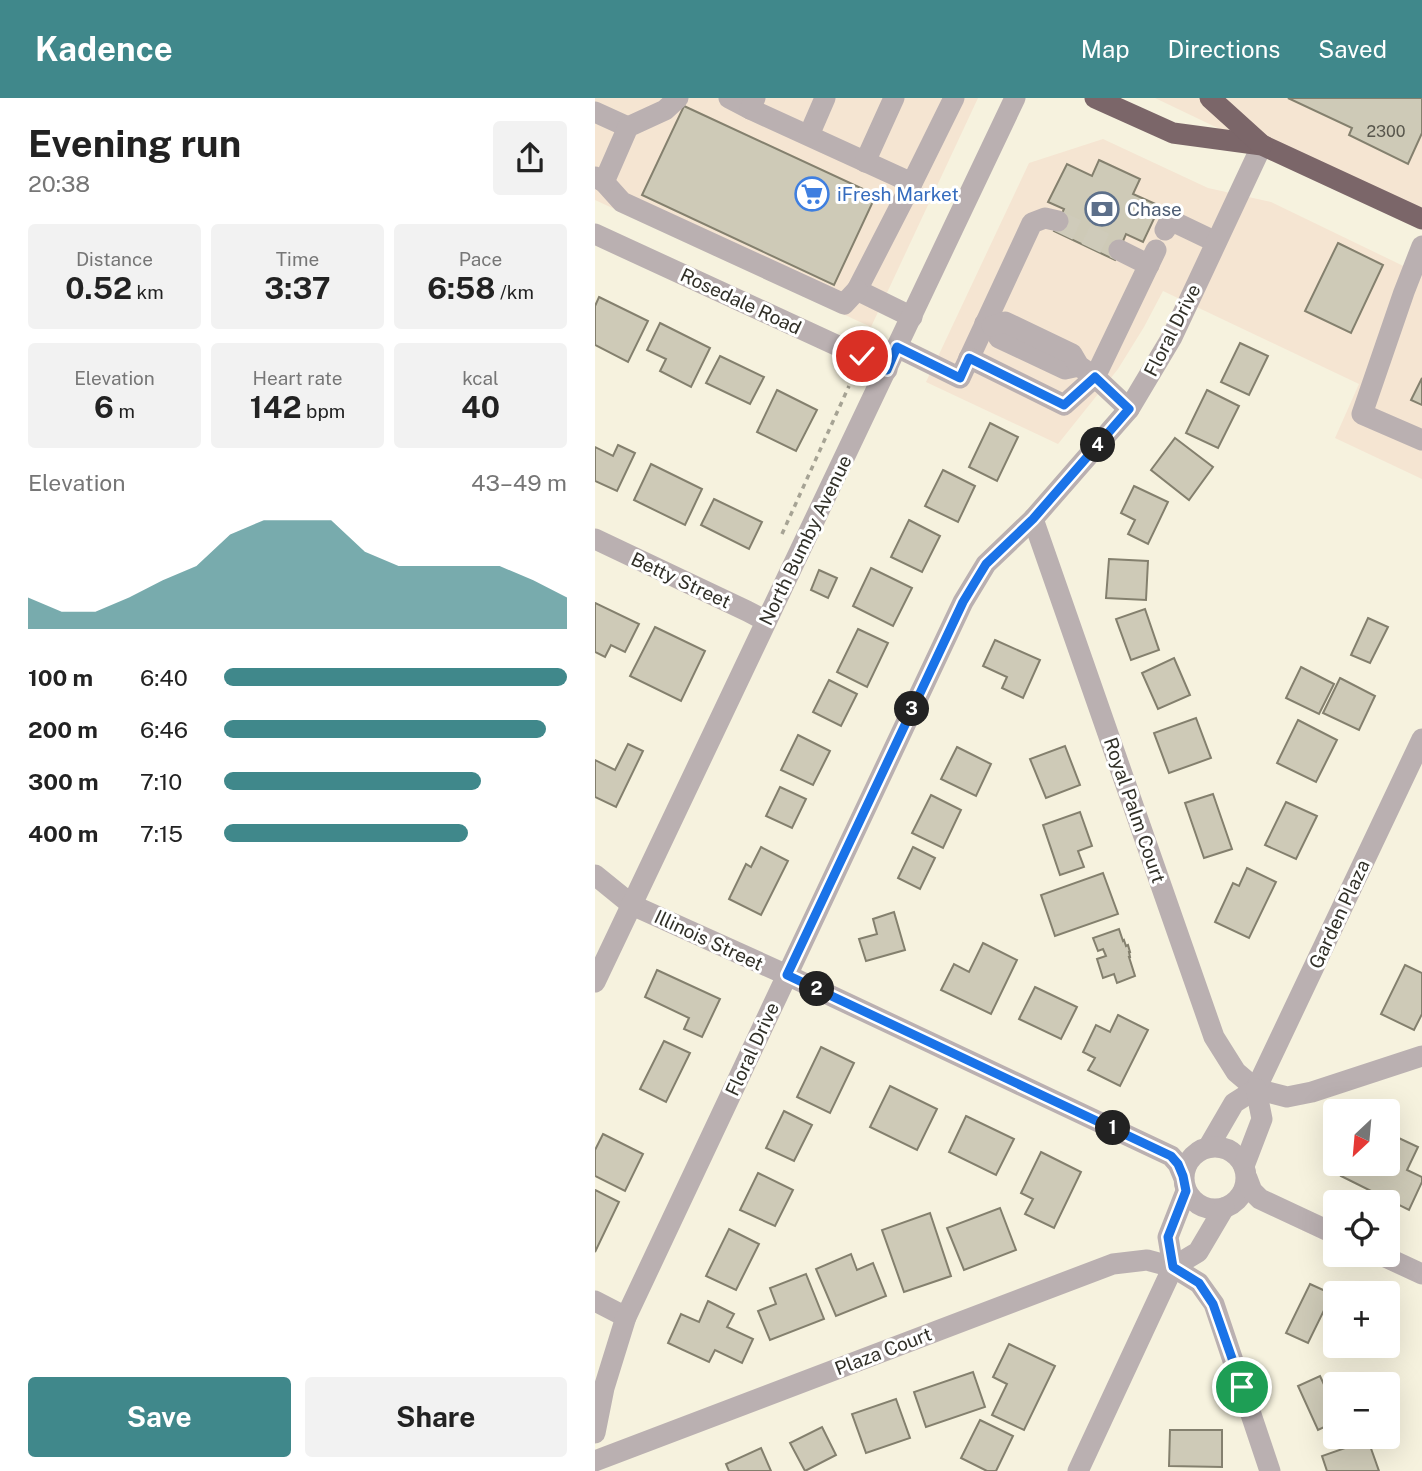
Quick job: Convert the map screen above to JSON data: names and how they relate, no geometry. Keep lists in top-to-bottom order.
{
  "streets": {
    "street": [
      "Rosedale Road",
      "Floral Drive",
      "North Bumby Avenue",
      "Betty Street",
      "Royal Palm Court",
      "Garden Plaza",
      "Illinois Street",
      "Plaza Court"
    ]
  },
  "crossings": [
    ["Rosedale Road", "North Bumby Avenue"],
    ["Floral Drive", "Royal Palm Court"],
    ["Floral Drive", "Illinois Street"],
    ["North Bumby Avenue", "Betty Street"],
    ["North Bumby Avenue", "Illinois Street"],
    ["Royal Palm Court", "Garden Plaza"]
  ],
  "places": {
    "supermarket": ["iFresh Market"],
    "bank": ["Chase"]
  },
  "house_numbers": ["2300"],
  "north": "bottom left",
  "page": {
    "header": "Kadence",
    "nav": ["Map", "Directions", "Saved"],
    "heading": ["Evening run", "20:38"],
    "stats": [
      ["Distance", "0.52 km"],
      ["Time", "3:37"],
      ["Pace", "6:58 /km"],
      ["Elevation", "6 m"],
      ["Heart rate", "142 bpm"],
      ["kcal", "40"]
    ],
    "pins": [
      "4",
      "3",
      "2",
      "1"
    ],
    "chart": ["Elevation", "43–49 m"],
    "list": [
      {
        "name": "100 m",
        "note": "6:40"
      },
      {
        "name": "200 m",
        "note": "6:46"
      },
      {
        "name": "300 m",
        "note": "7:10"
      },
      {
        "name": "400 m",
        "note": "7:15"
      }
    ],
    "map_buttons": ["+", "−"],
    "buttons": ["Save", "Share"]
  }
}
